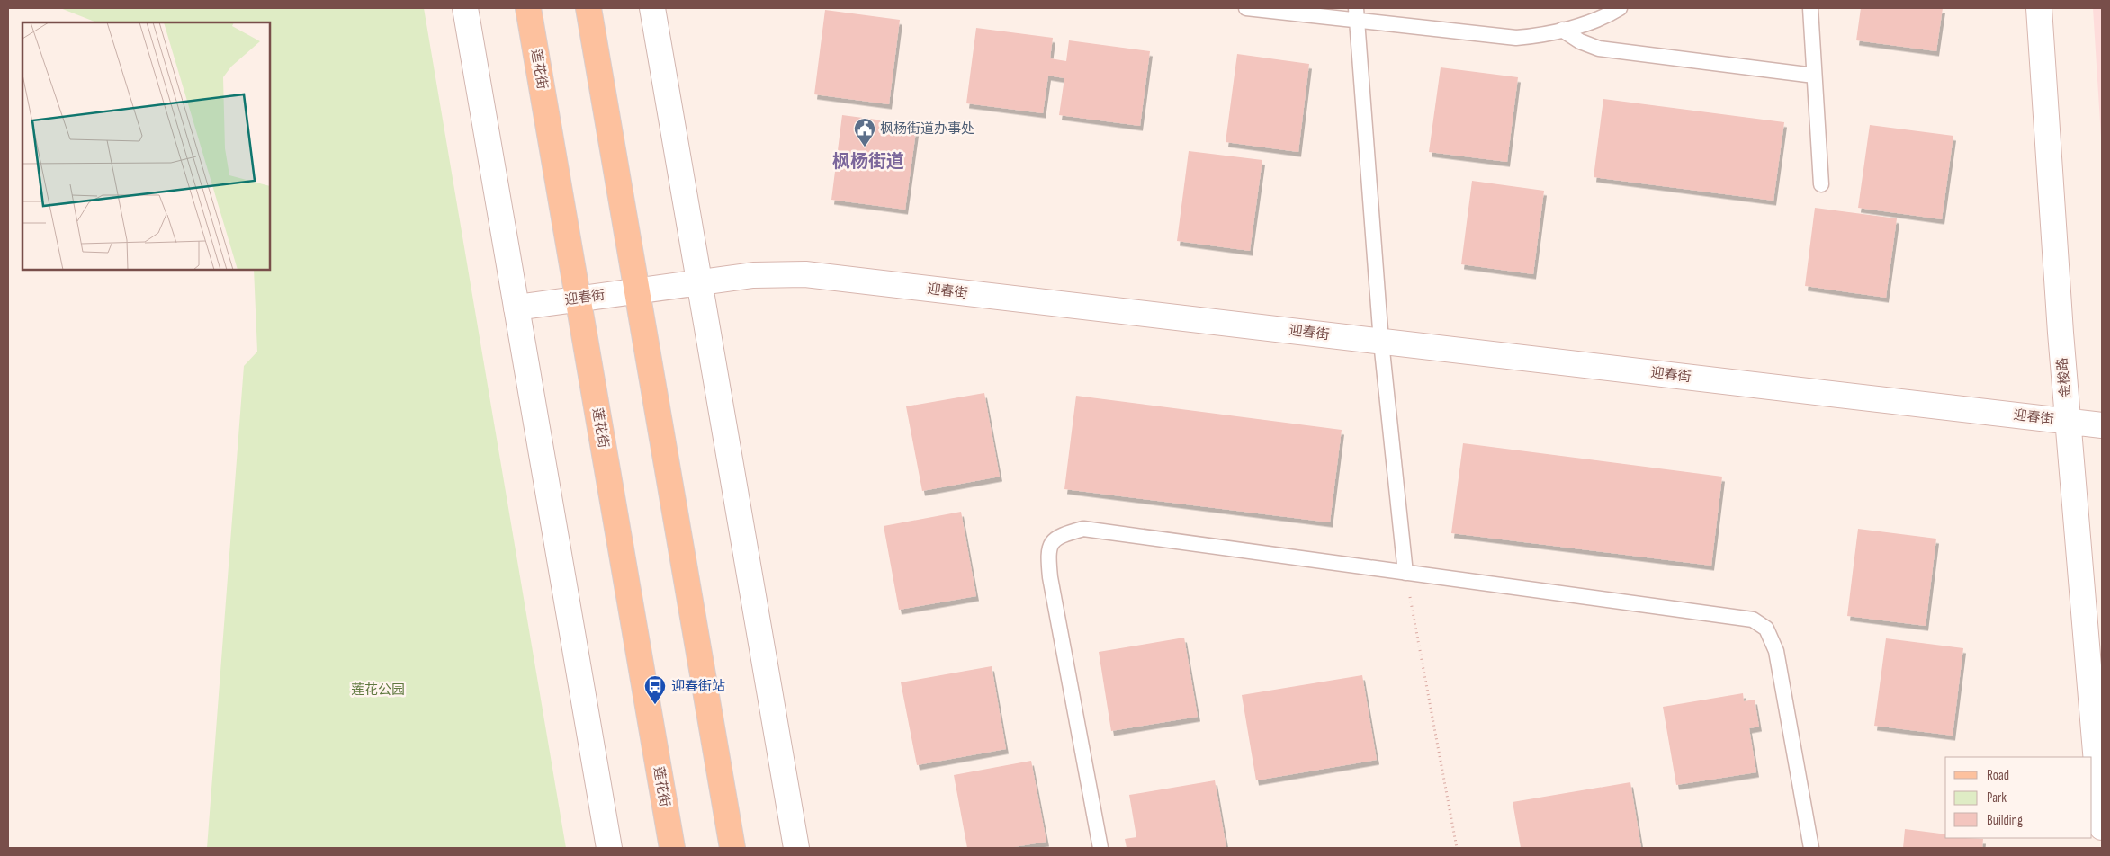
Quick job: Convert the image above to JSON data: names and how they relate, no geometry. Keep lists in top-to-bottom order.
{
  "streets": {
    "main road": ["莲花街"],
    "street": ["迎春街", "金梭路"]
  },
  "crossings": [
    ["莲花街", "迎春街"],
    ["迎春街", "金梭路"]
  ],
  "districts": ["枫杨街道"],
  "parks": ["莲花公园"],
  "places": {
    "public building": ["枫杨街道办事处"],
    "bus stop": ["迎春街站"]
  },
  "legend": ["Road", "Park", "Building"]
}
